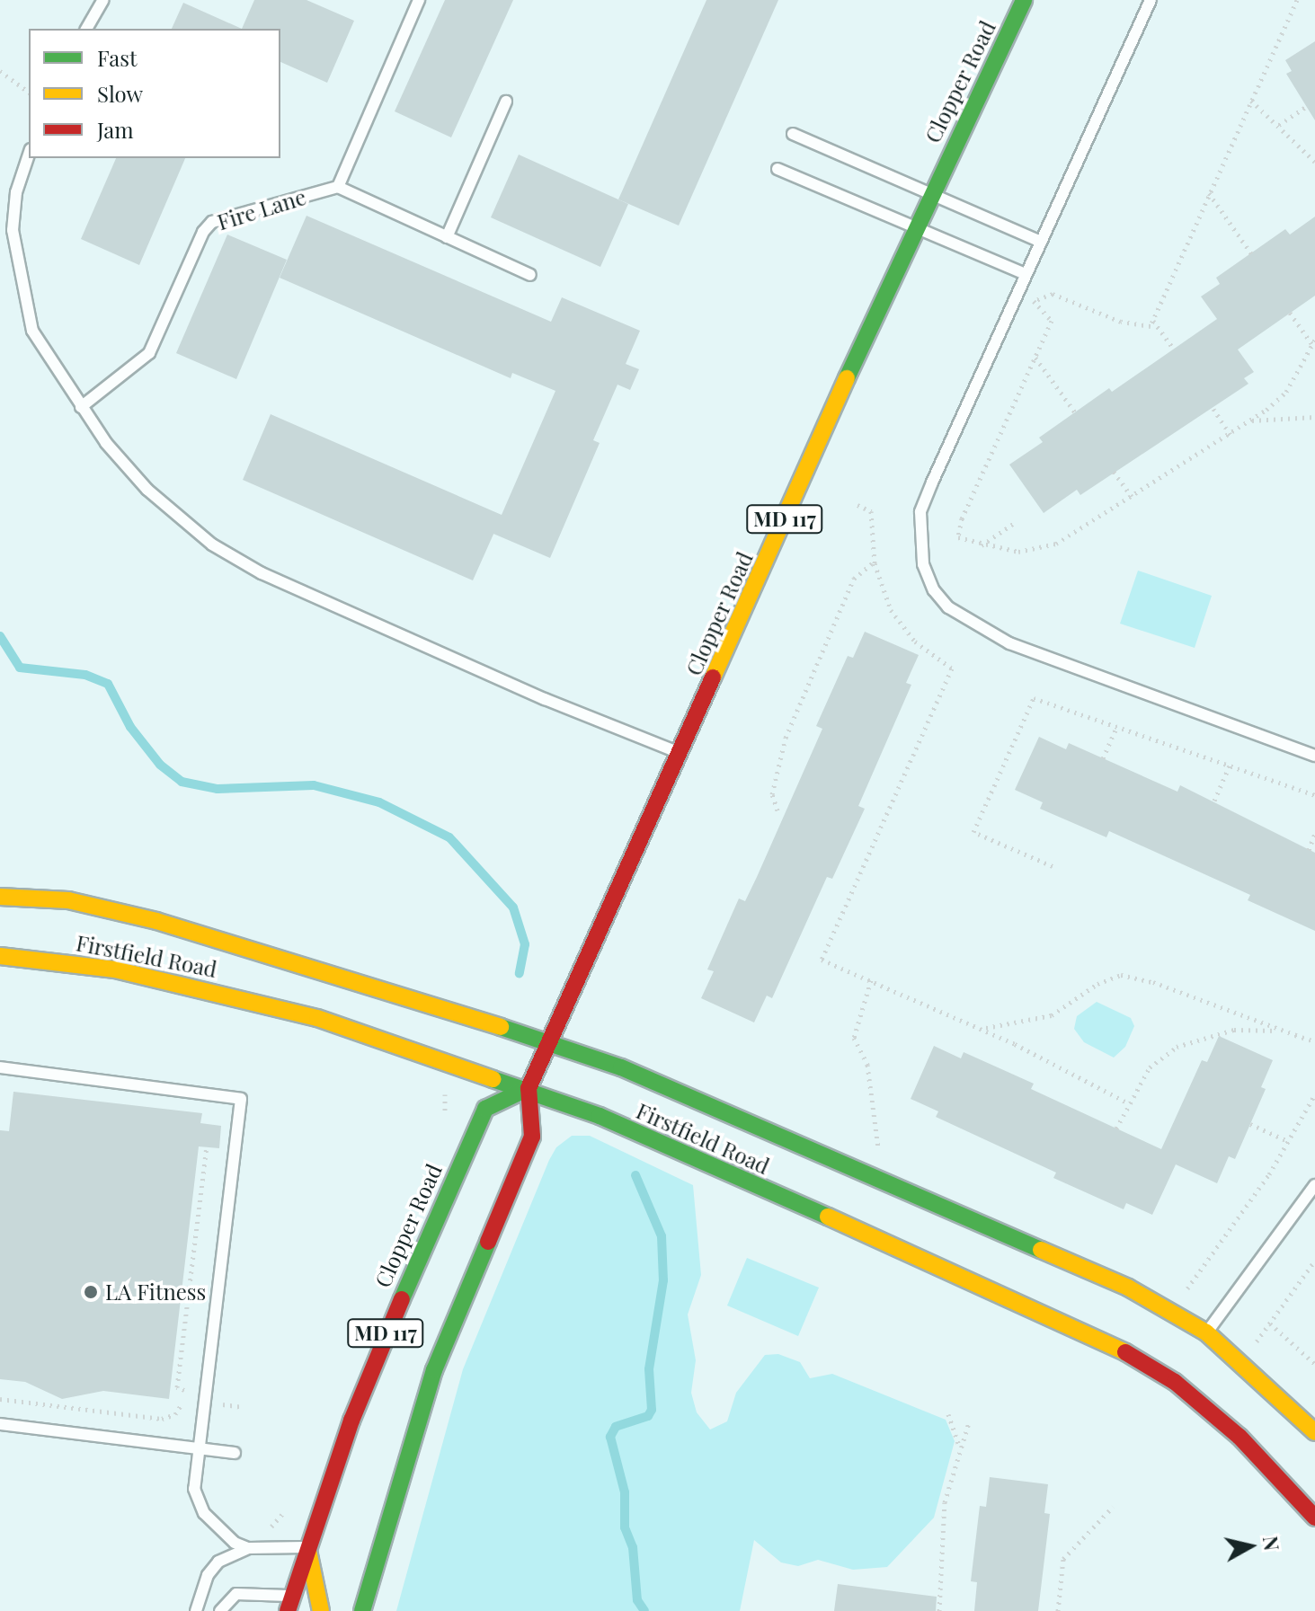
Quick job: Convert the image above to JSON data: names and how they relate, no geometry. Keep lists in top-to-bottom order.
{
  "streets": {
    "street": ["Clopper Road", "MD 117", "Firstfield Road"],
    "lane": ["Fire Lane"]
  },
  "crossings": [
    ["Clopper Road", "Firstfield Road"]
  ],
  "places": ["LA Fitness"],
  "legend": ["Fast", "Slow", "Jam"],
  "north": "right"
}
